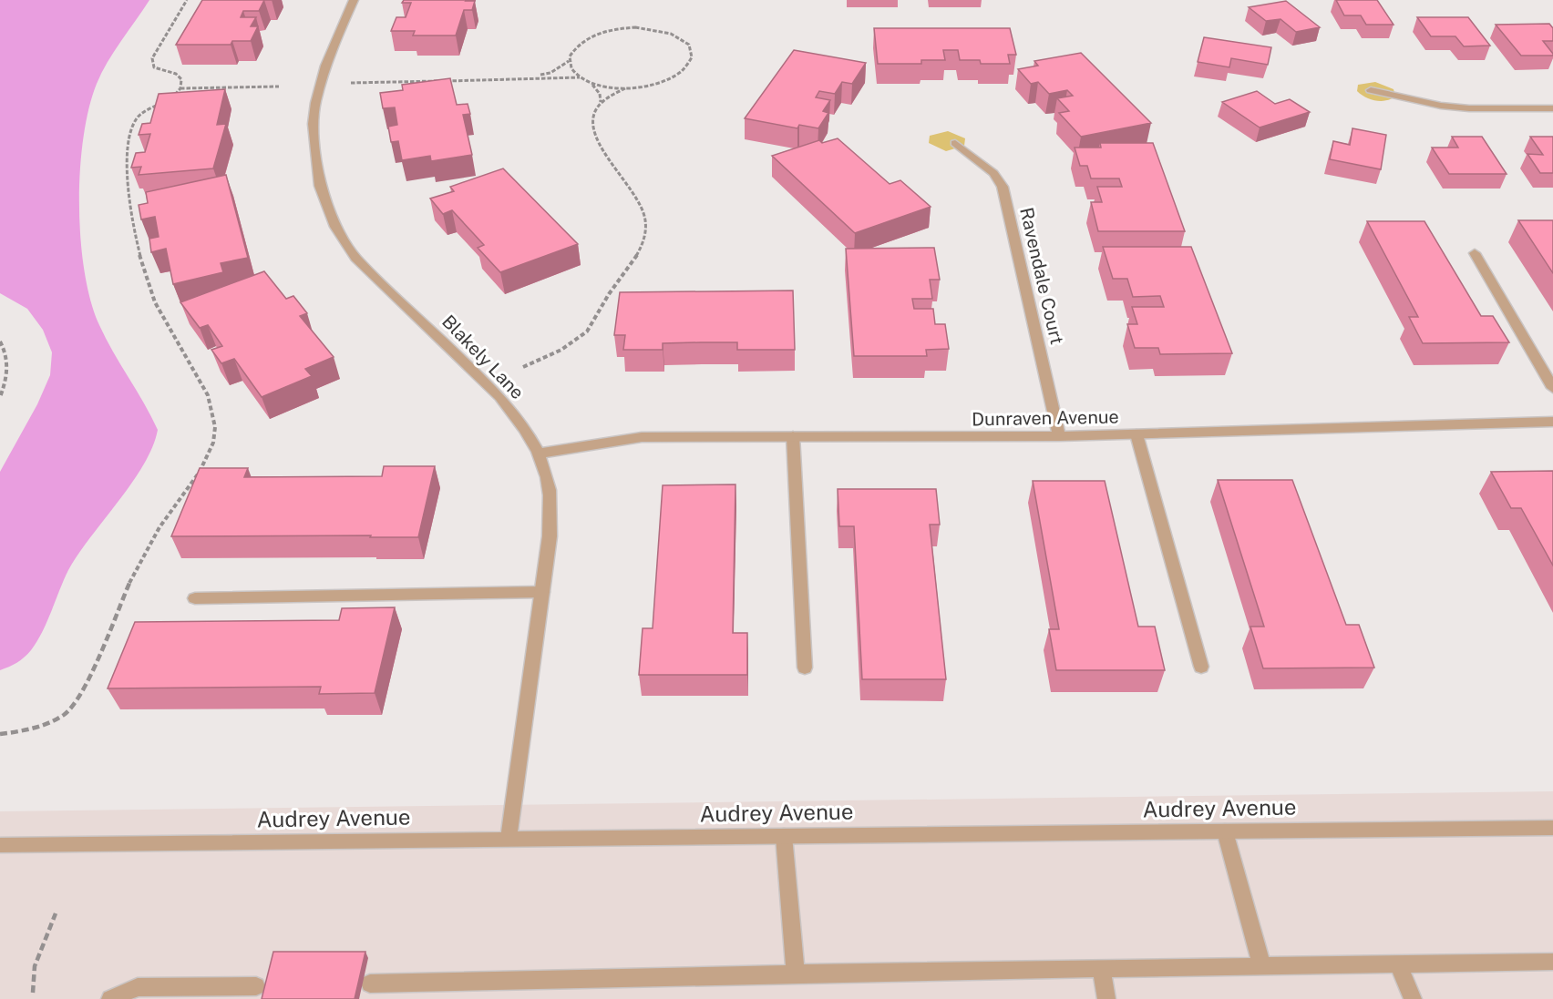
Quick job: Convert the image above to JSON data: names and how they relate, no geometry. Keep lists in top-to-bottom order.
{
  "streets": {
    "street": [
      "Ravendale Court",
      "Blakely Lane",
      "Dunraven Avenue",
      "Audrey Avenue"
    ]
  },
  "crossings": [
    ["Ravendale Court", "Dunraven Avenue"],
    ["Blakely Lane", "Dunraven Avenue"],
    ["Blakely Lane", "Audrey Avenue"]
  ]
}
